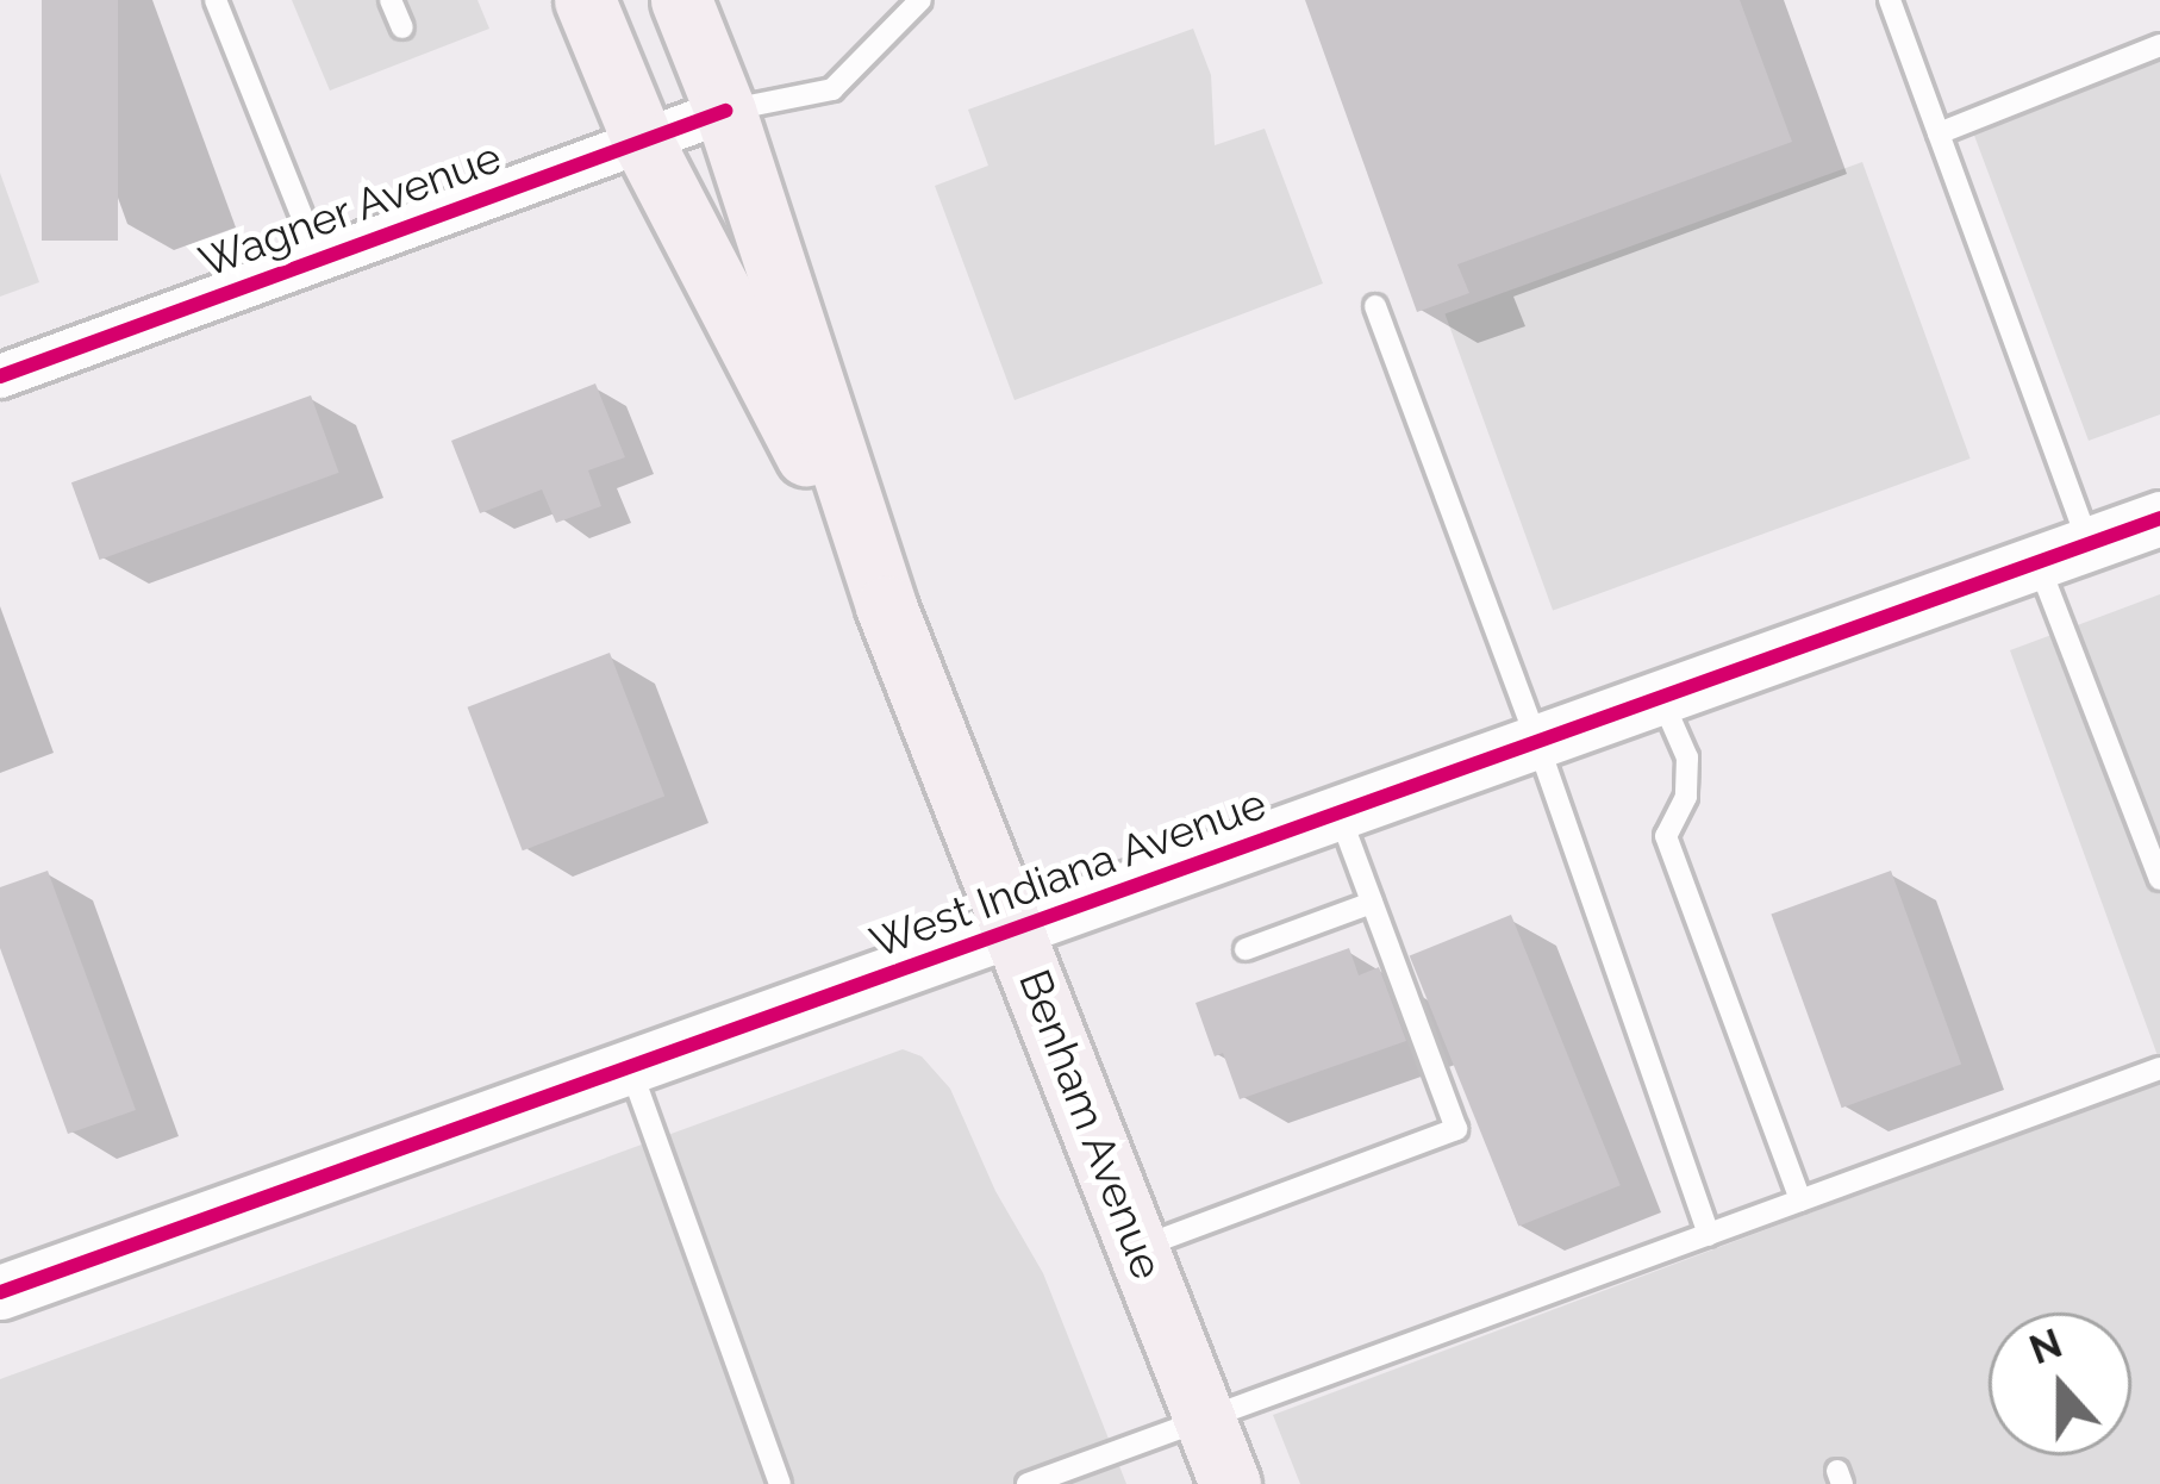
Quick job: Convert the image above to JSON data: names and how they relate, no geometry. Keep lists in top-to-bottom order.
{
  "streets": {
    "main road": ["Benham Avenue"],
    "street": ["Wagner Avenue", "West Indiana Avenue"]
  },
  "crossings": [
    ["Wagner Avenue", "Benham Avenue"],
    ["West Indiana Avenue", "Benham Avenue"]
  ],
  "north": "top"
}
